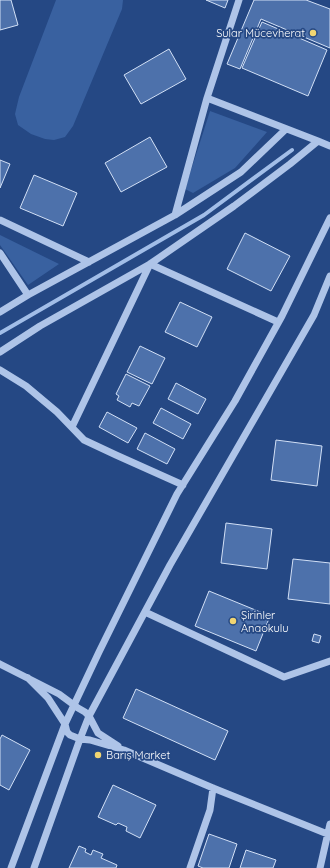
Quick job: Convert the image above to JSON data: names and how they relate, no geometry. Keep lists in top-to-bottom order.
{
  "places": ["Sular Mücevherat", "Şirinler Anaokulu", "Barış Market"]
}
